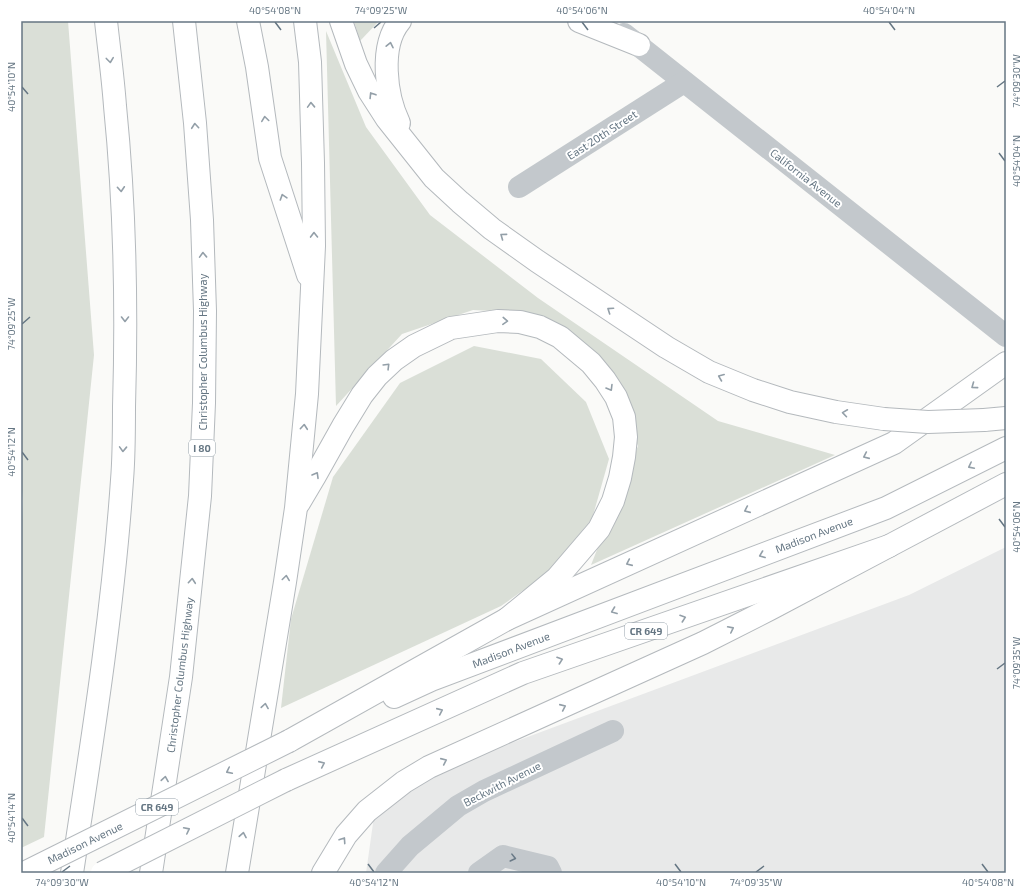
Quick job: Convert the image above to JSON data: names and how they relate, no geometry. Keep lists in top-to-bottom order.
{
  "streets": {
    "main road": [
      "Christopher Columbus Highway",
      "I 80",
      "Madison Avenue",
      "CR 649"
    ],
    "street": ["East 20th Street", "California Avenue", "Beckwith Avenue"]
  },
  "crossings": [
    ["East 20th Street", "California Avenue"]
  ],
  "coordinates": [
    "40°54'08\"N",
    "74°09'25\"W",
    "40°54'06\"N",
    "40°54'04\"N",
    "74°09'30\"W",
    "40°54'10\"N",
    "40°54'12\"N",
    "74°09'35\"W",
    "40°54'14\"N"
  ]
}
